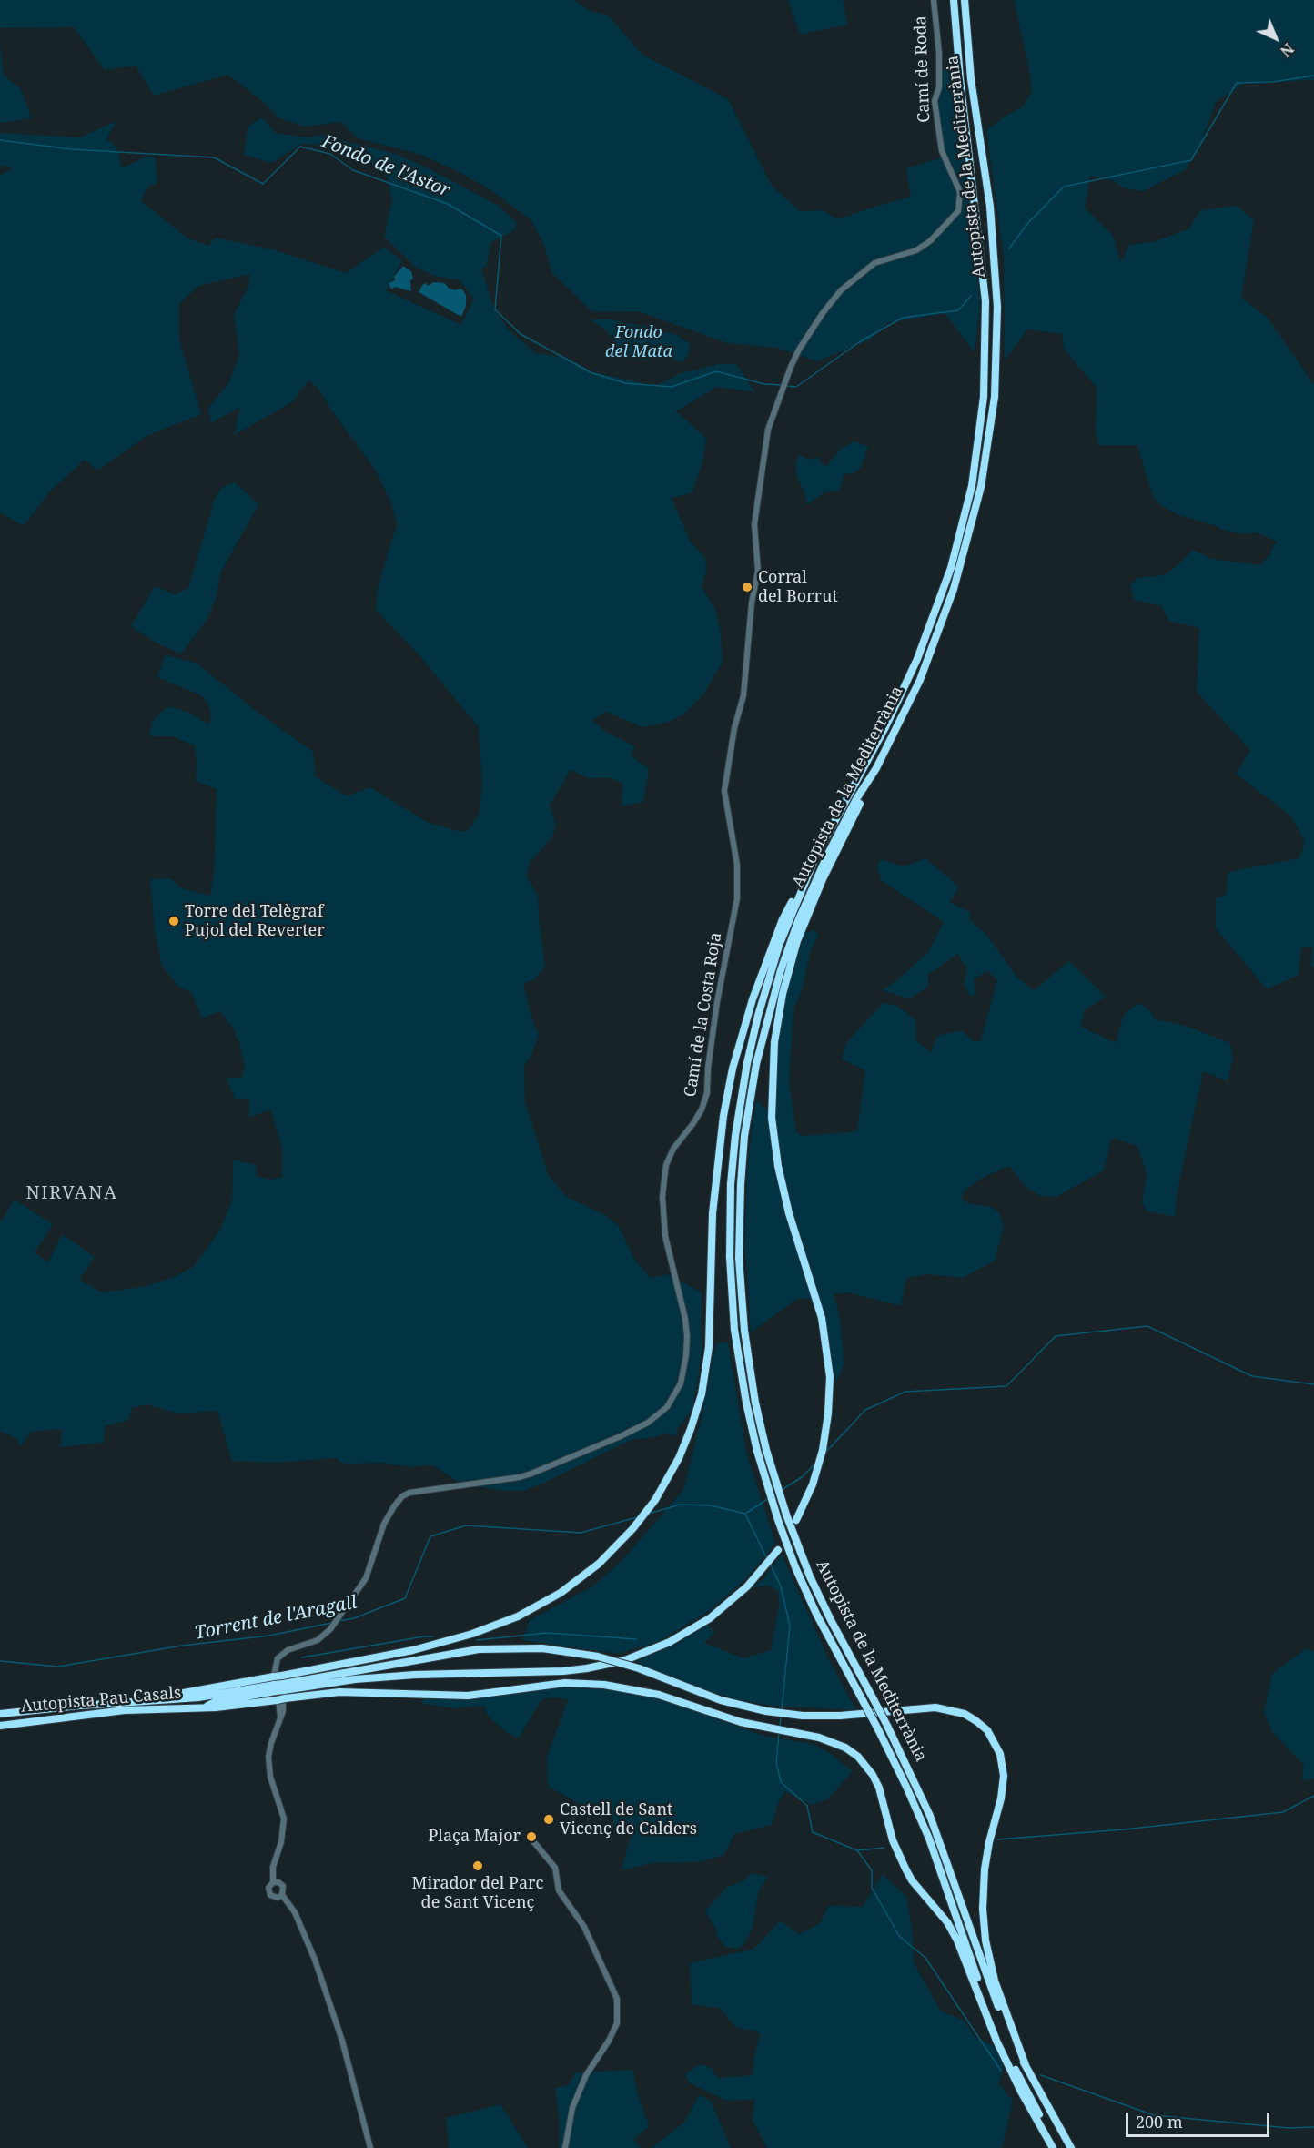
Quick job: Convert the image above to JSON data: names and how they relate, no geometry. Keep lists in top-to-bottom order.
{
  "streets": {
    "highway": ["Autopista de la Mediterrània", "Autopista Pau Casals"],
    "street": ["Camí de Roda", "Camí de la Costa Roja"]
  },
  "crossings": [
    ["Camí de Roda", "Camí de la Costa Roja"]
  ],
  "districts": ["NIRVANA"],
  "water": ["Fondo de l'Astor", "Torrent de l'Aragall"],
  "parks": ["Fondo del Mata"],
  "places": [
    "Corral del Borrut",
    "Torre del Telègraf Pujol del Reverter",
    "Castell de Sant Vicenç de Calders",
    "Plaça Major",
    "Mirador del Parc de Sant Vicenç"
  ],
  "scale_bar": "200 m",
  "north": "bottom right"
}
